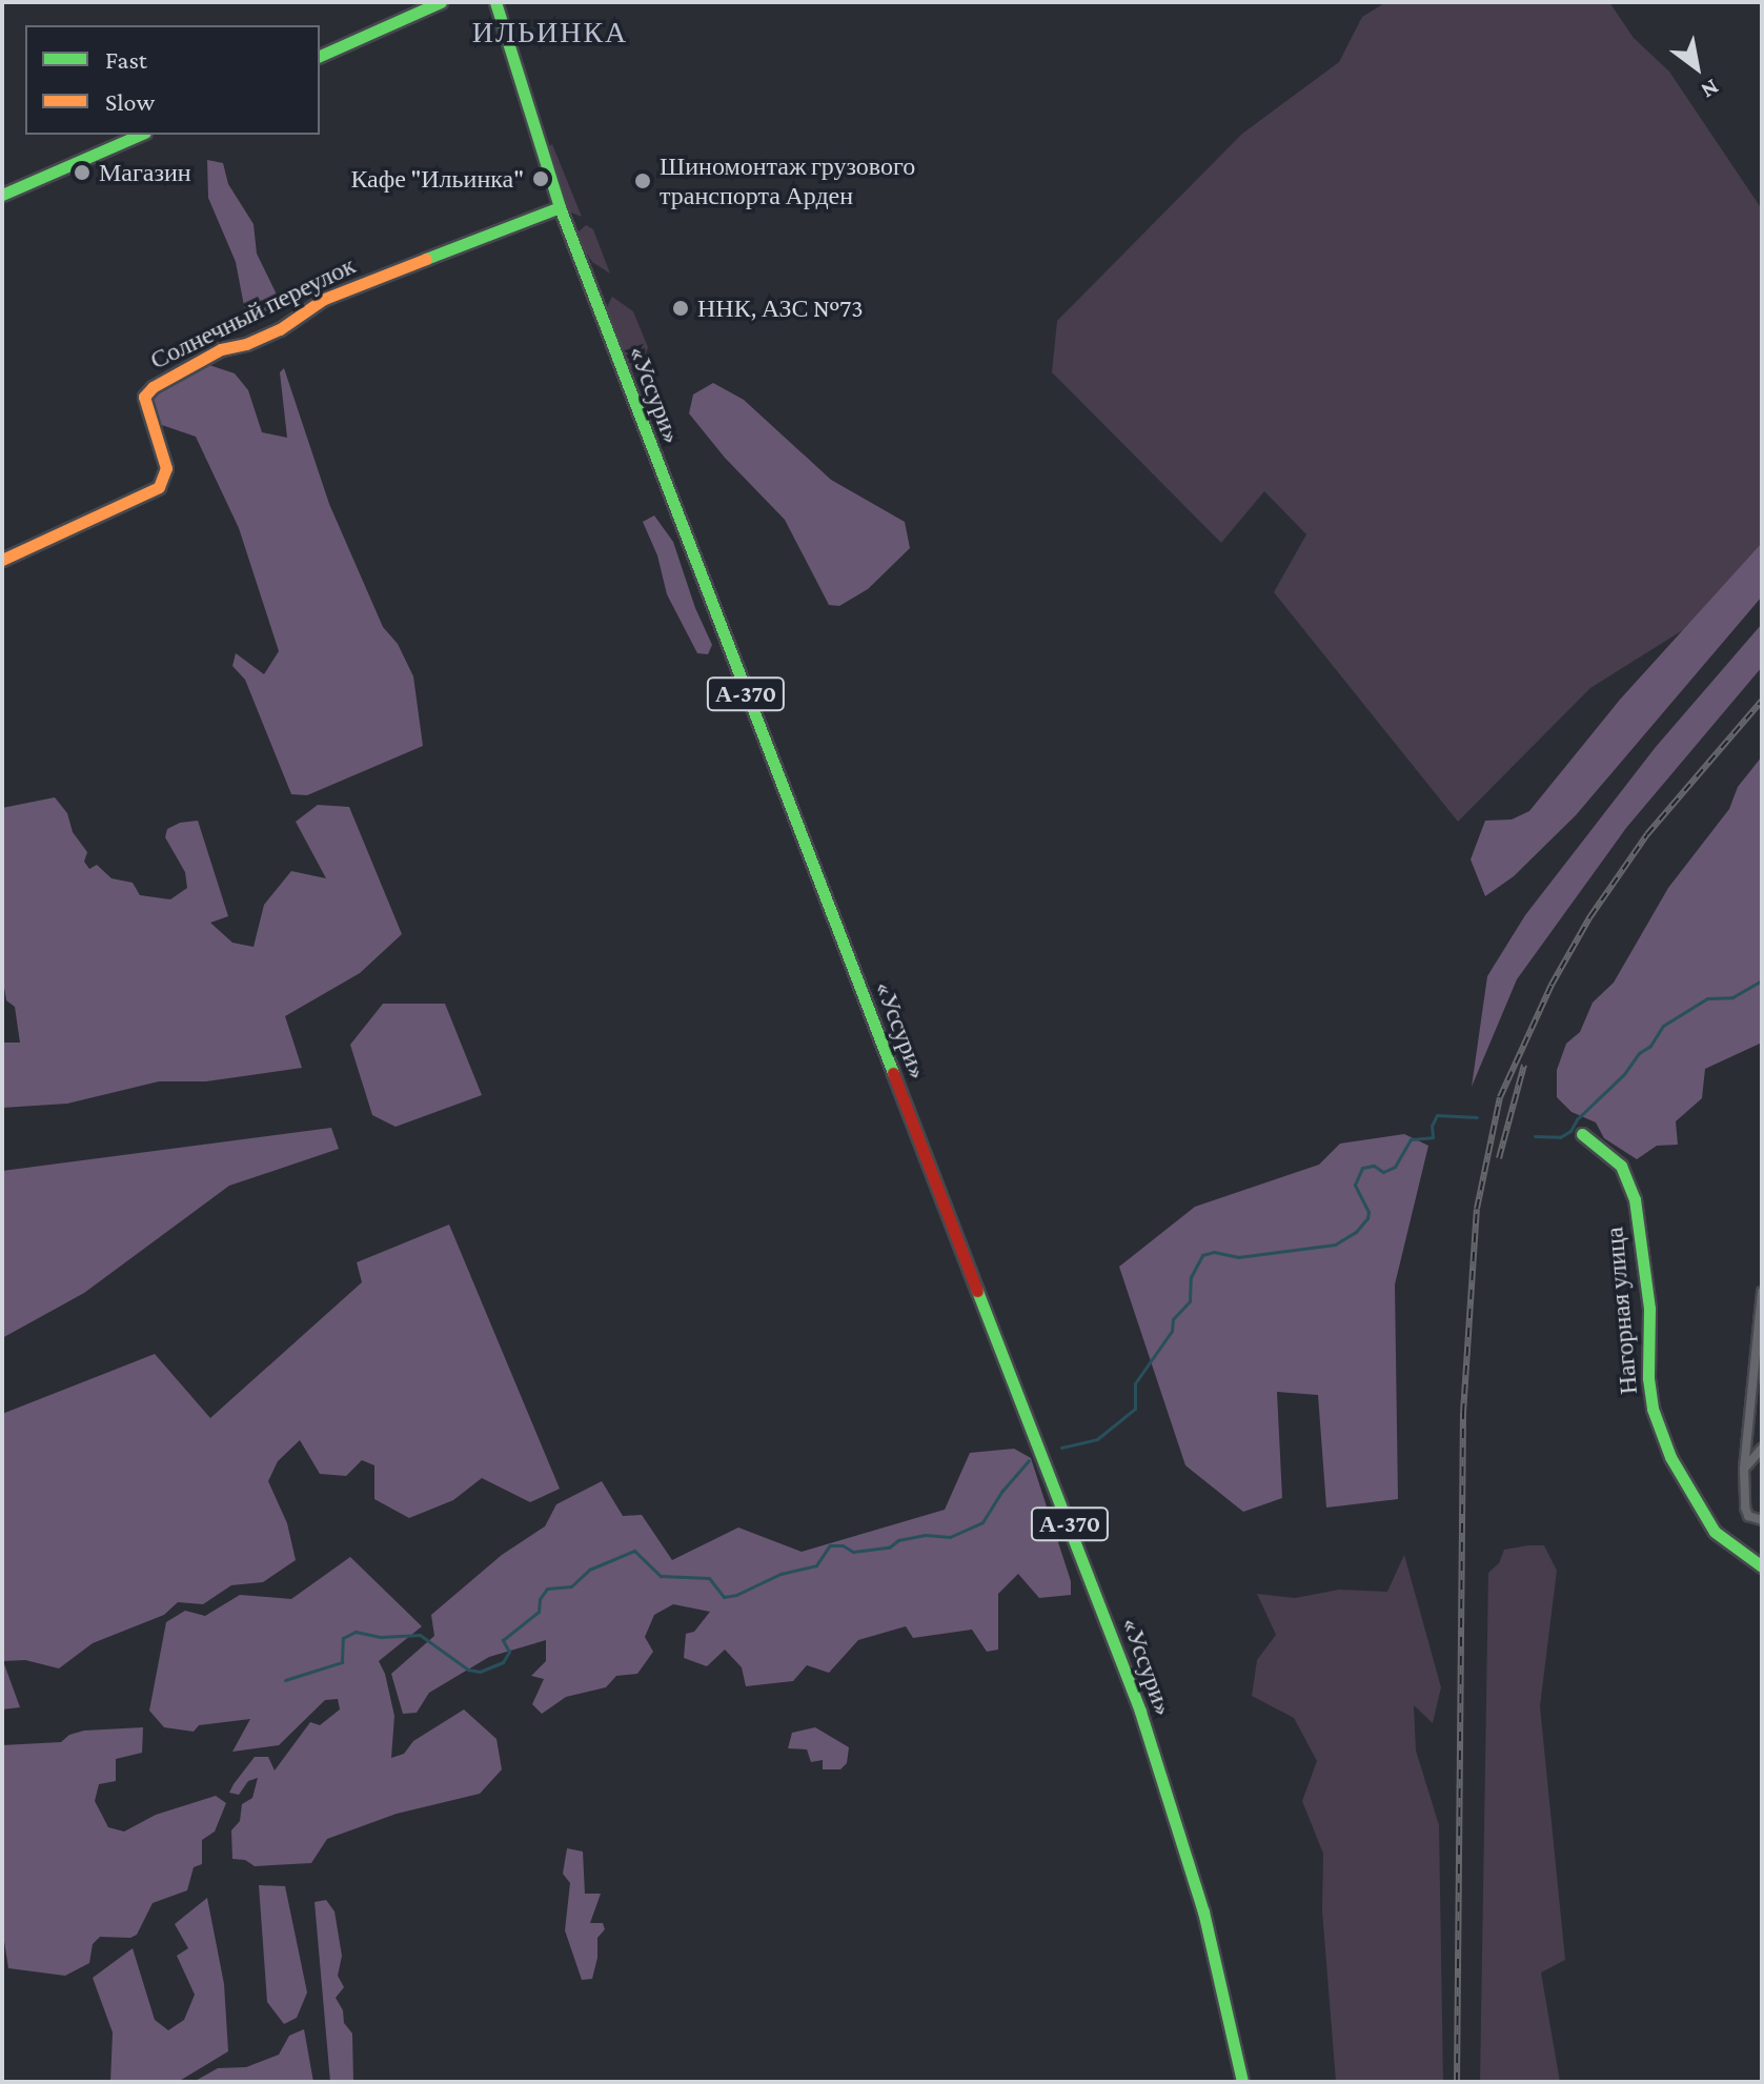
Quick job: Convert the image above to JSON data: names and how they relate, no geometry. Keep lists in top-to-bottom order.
{
  "streets": {
    "main road": [
      "Солнечный переулок",
      "«Уссури»",
      "А-370",
      "Нагорная улица"
    ]
  },
  "crossings": [
    ["Солнечный переулок", "«Уссури»"]
  ],
  "districts": ["ИЛЬИНКА"],
  "places": [
    "Магазин",
    "Кафе \"Ильинка\"",
    "Шиномонтаж грузового транспорта Арден",
    "ННК, АЗС №73"
  ],
  "legend": ["Fast", "Slow"],
  "north": "bottom right"
}
